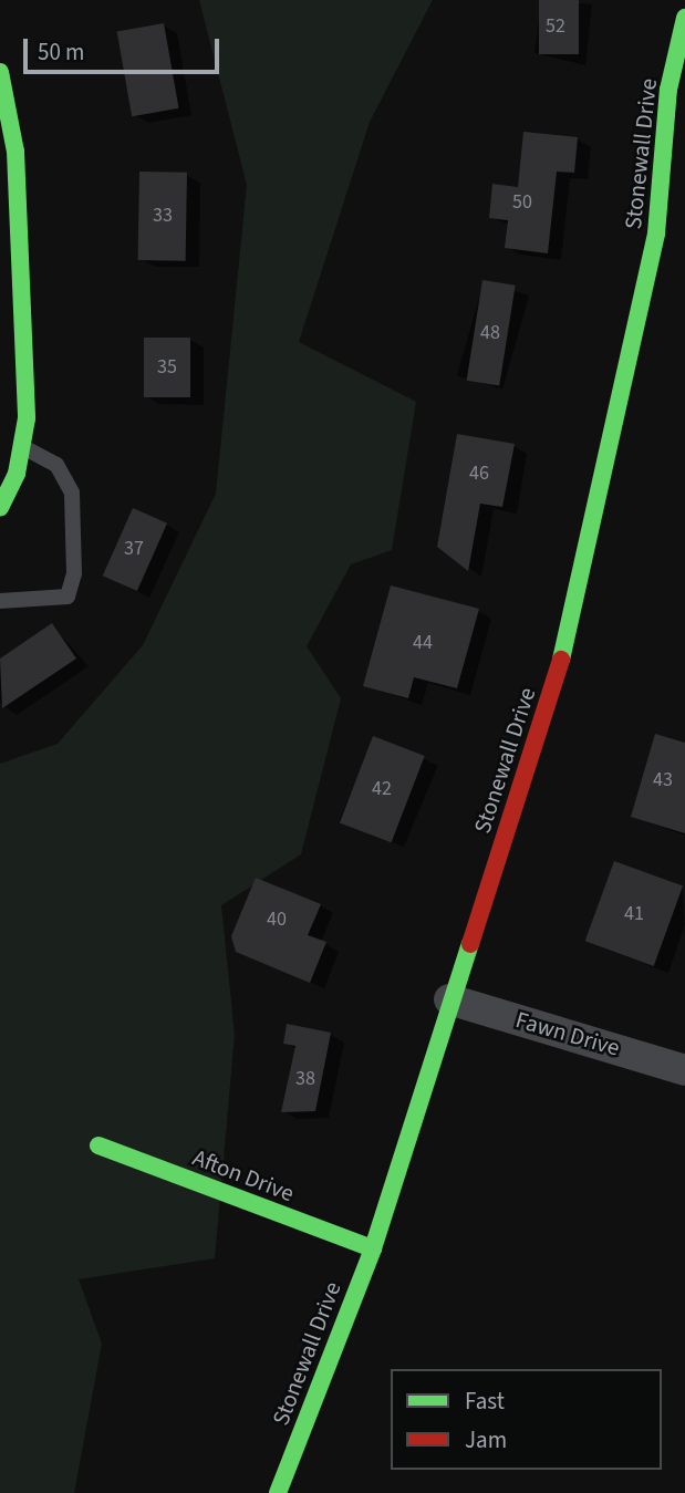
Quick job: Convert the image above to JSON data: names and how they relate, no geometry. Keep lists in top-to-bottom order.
{
  "streets": {
    "street": ["Stonewall Drive", "Fawn Drive", "Afton Drive"]
  },
  "crossings": [
    ["Stonewall Drive", "Fawn Drive"],
    ["Stonewall Drive", "Afton Drive"]
  ],
  "house_numbers": [
    "52",
    "50",
    "33",
    "48",
    "35",
    "46",
    "37",
    "44",
    "43",
    "42",
    "41",
    "40",
    "38"
  ],
  "legend": ["Fast", "Jam"],
  "scale_bar": "50 m"
}
